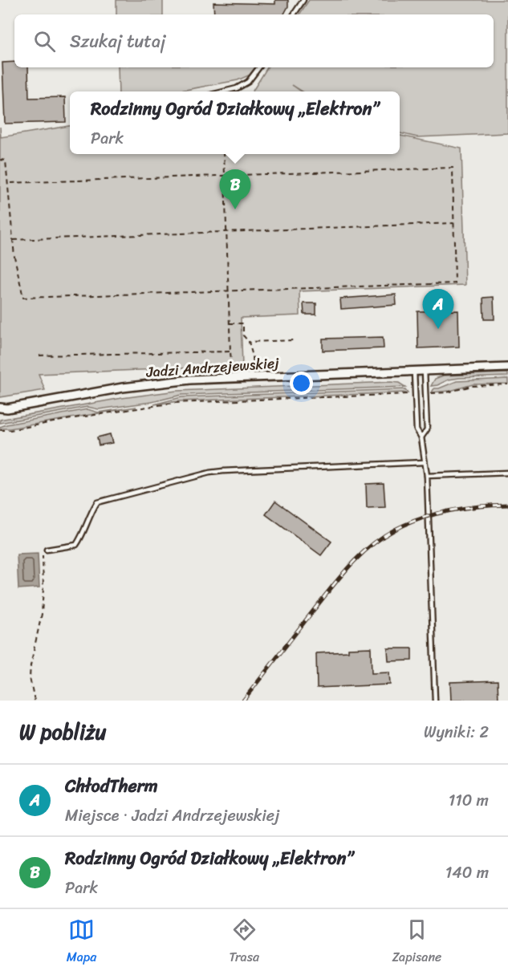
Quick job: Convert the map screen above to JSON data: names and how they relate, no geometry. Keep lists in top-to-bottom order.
{
  "streets": {
    "street": ["Jadzi Andrzejewskiej"]
  },
  "page": {
    "search": "Szukaj tutaj",
    "popup": ["Rodzinny Ogród Działkowy „Elektron”", "Park"],
    "pins": ["B", "A"],
    "heading": ["W pobliżu", "Wyniki: 2"],
    "list": [
      {
        "mark": "A",
        "name": "ChłodTherm",
        "note": "Miejsce · Jadzi Andrzejewskiej",
        "value": "110 m"
      },
      {
        "mark": "B",
        "name": "Rodzinny Ogród Działkowy „Elektron”",
        "note": "Park",
        "value": "140 m"
      }
    ],
    "nav": ["Mapa", "Trasa", "Zapisane"]
  }
}
